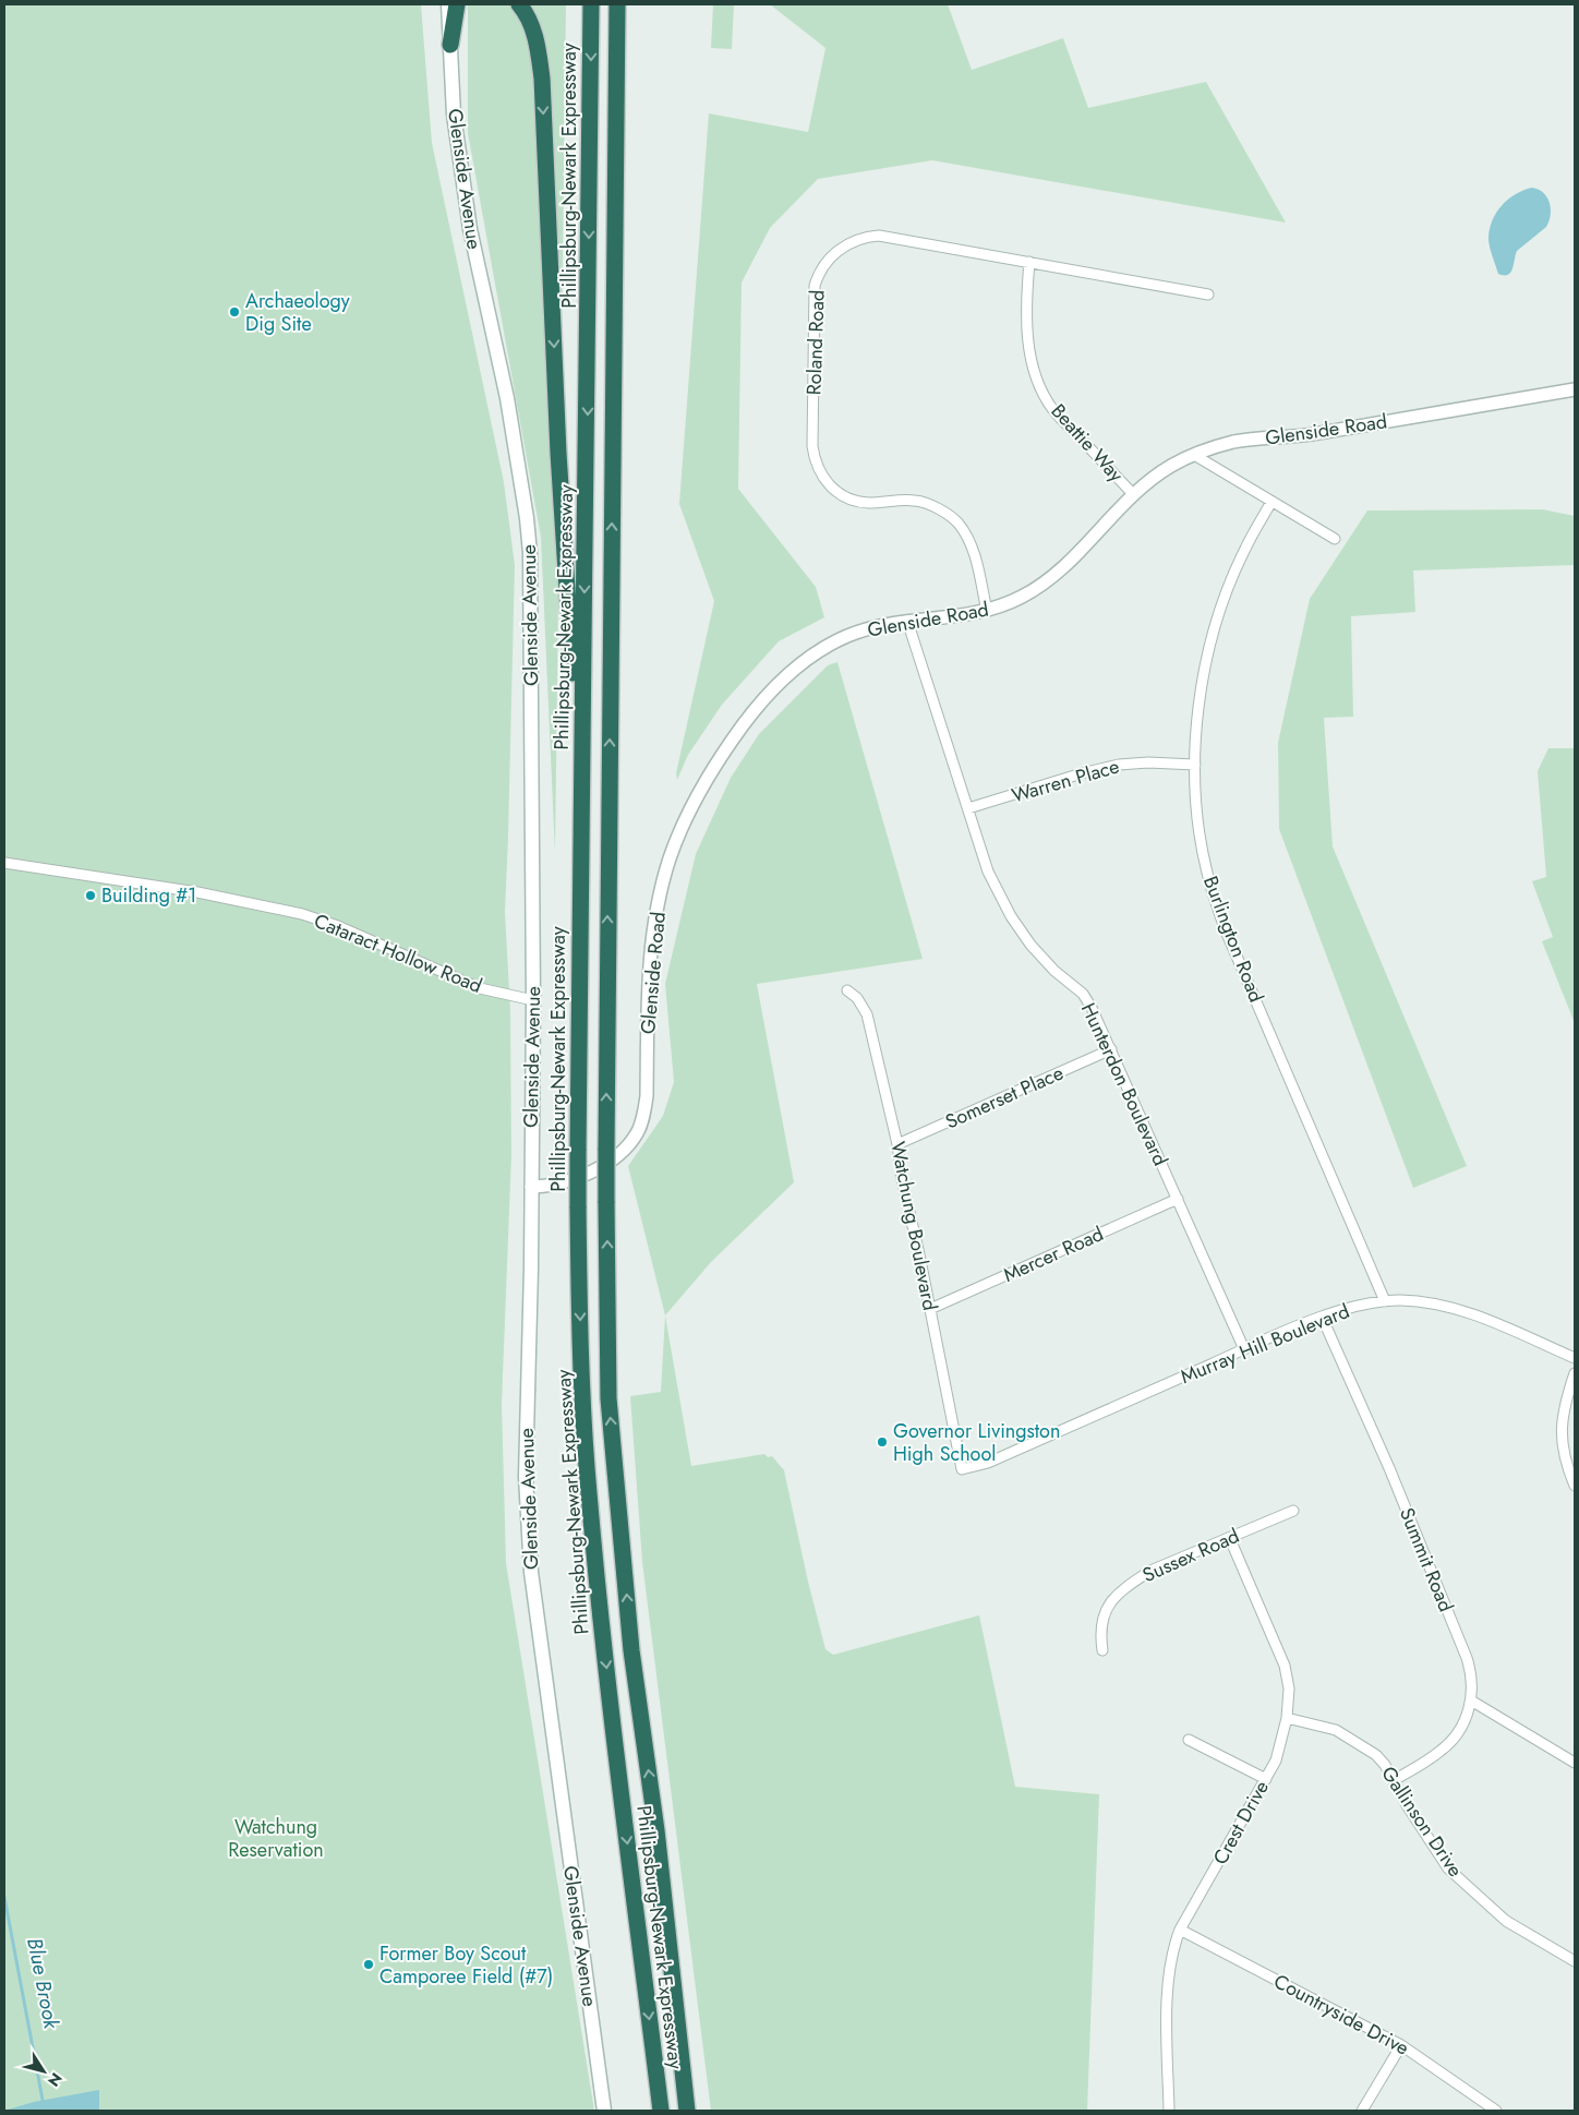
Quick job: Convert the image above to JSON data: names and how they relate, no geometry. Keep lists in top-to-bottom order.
{
  "streets": {
    "highway": ["Phillipsburg-Newark Expressway"],
    "main road": ["Glenside Avenue"],
    "street": [
      "Roland Road",
      "Glenside Road",
      "Beattie Way",
      "Warren Place",
      "Burlington Road",
      "Cataract Hollow Road",
      "Hunterdon Boulevard",
      "Somerset Place",
      "Watchung Boulevard",
      "Mercer Road",
      "Murray Hill Boulevard",
      "Sussex Road",
      "Summit Road",
      "Gallinson Drive",
      "Crest Drive",
      "Countryside Drive"
    ]
  },
  "crossings": [
    ["Glenside Avenue", "Glenside Road"],
    ["Glenside Avenue", "Cataract Hollow Road"],
    ["Roland Road", "Glenside Road"],
    ["Roland Road", "Beattie Way"],
    ["Glenside Road", "Beattie Way"],
    ["Glenside Road", "Hunterdon Boulevard"],
    ["Warren Place", "Burlington Road"],
    ["Warren Place", "Hunterdon Boulevard"],
    ["Burlington Road", "Murray Hill Boulevard"],
    ["Hunterdon Boulevard", "Somerset Place"],
    ["Hunterdon Boulevard", "Mercer Road"],
    ["Hunterdon Boulevard", "Murray Hill Boulevard"],
    ["Somerset Place", "Watchung Boulevard"],
    ["Watchung Boulevard", "Mercer Road"],
    ["Watchung Boulevard", "Murray Hill Boulevard"],
    ["Murray Hill Boulevard", "Summit Road"],
    ["Sussex Road", "Crest Drive"],
    ["Summit Road", "Gallinson Drive"],
    ["Gallinson Drive", "Crest Drive"],
    ["Crest Drive", "Countryside Drive"]
  ],
  "water": ["Blue Brook"],
  "parks": ["Watchung Reservation"],
  "places": [
    "Archaeology Dig Site",
    "Building #1",
    "Governor Livingston High School",
    "Former Boy Scout Camporee Field (#7)"
  ],
  "north": "bottom right"
}
